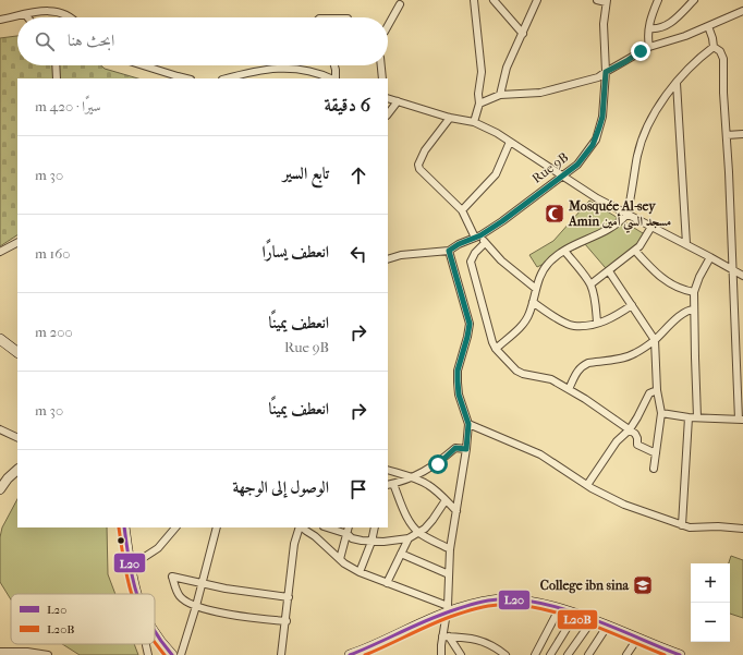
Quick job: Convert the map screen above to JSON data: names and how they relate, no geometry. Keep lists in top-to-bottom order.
{
  "streets": {
    "street": ["Rue 9B"]
  },
  "places": {
    "mosque": ["Mosquée Al-sey Amin مسجد السي أمين"],
    "school or university": ["College ibn sina"]
  },
  "lines": ["transit line L20", "transit line L20B"],
  "legend": ["L20", "L20B"],
  "page": {
    "search": "ابحث هنا",
    "heading": ["6 دقيقة", "سيرًا · 420 m"],
    "list": [
      ["تابع السير", "30 m"],
      ["انعطف يسارًا", "160 m"],
      ["انعطف يمينًا", "Rue 9B", "200 m"],
      ["انعطف يمينًا", "30 m"],
      "الوصول إلى الوجهة"
    ],
    "map_buttons": ["+", "−"]
  }
}
